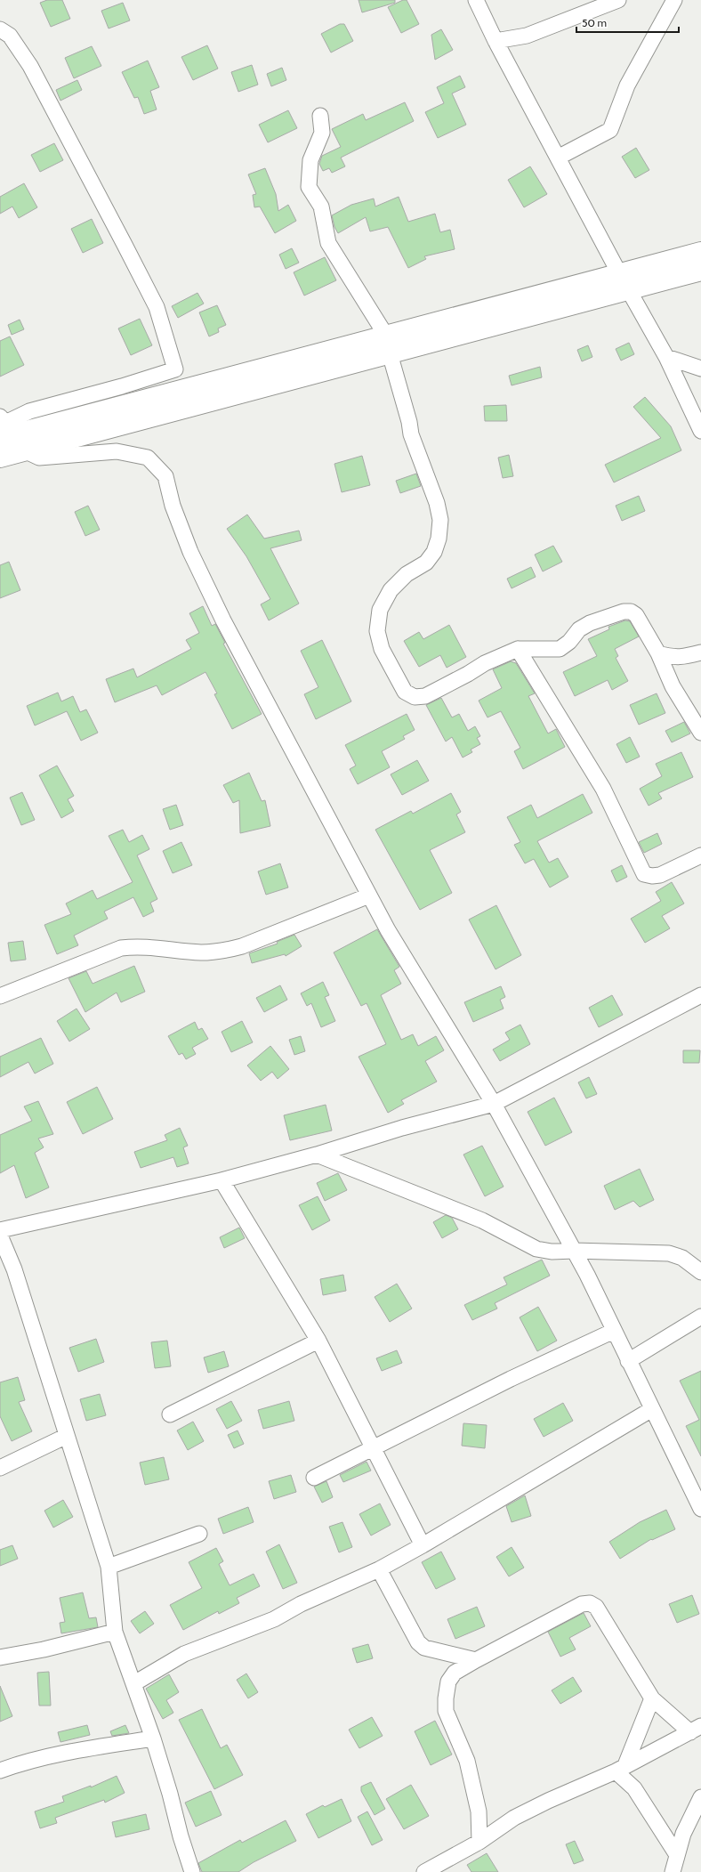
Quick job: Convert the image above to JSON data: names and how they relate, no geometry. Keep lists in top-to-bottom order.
{
  "scale_bar": "50 m"
}
